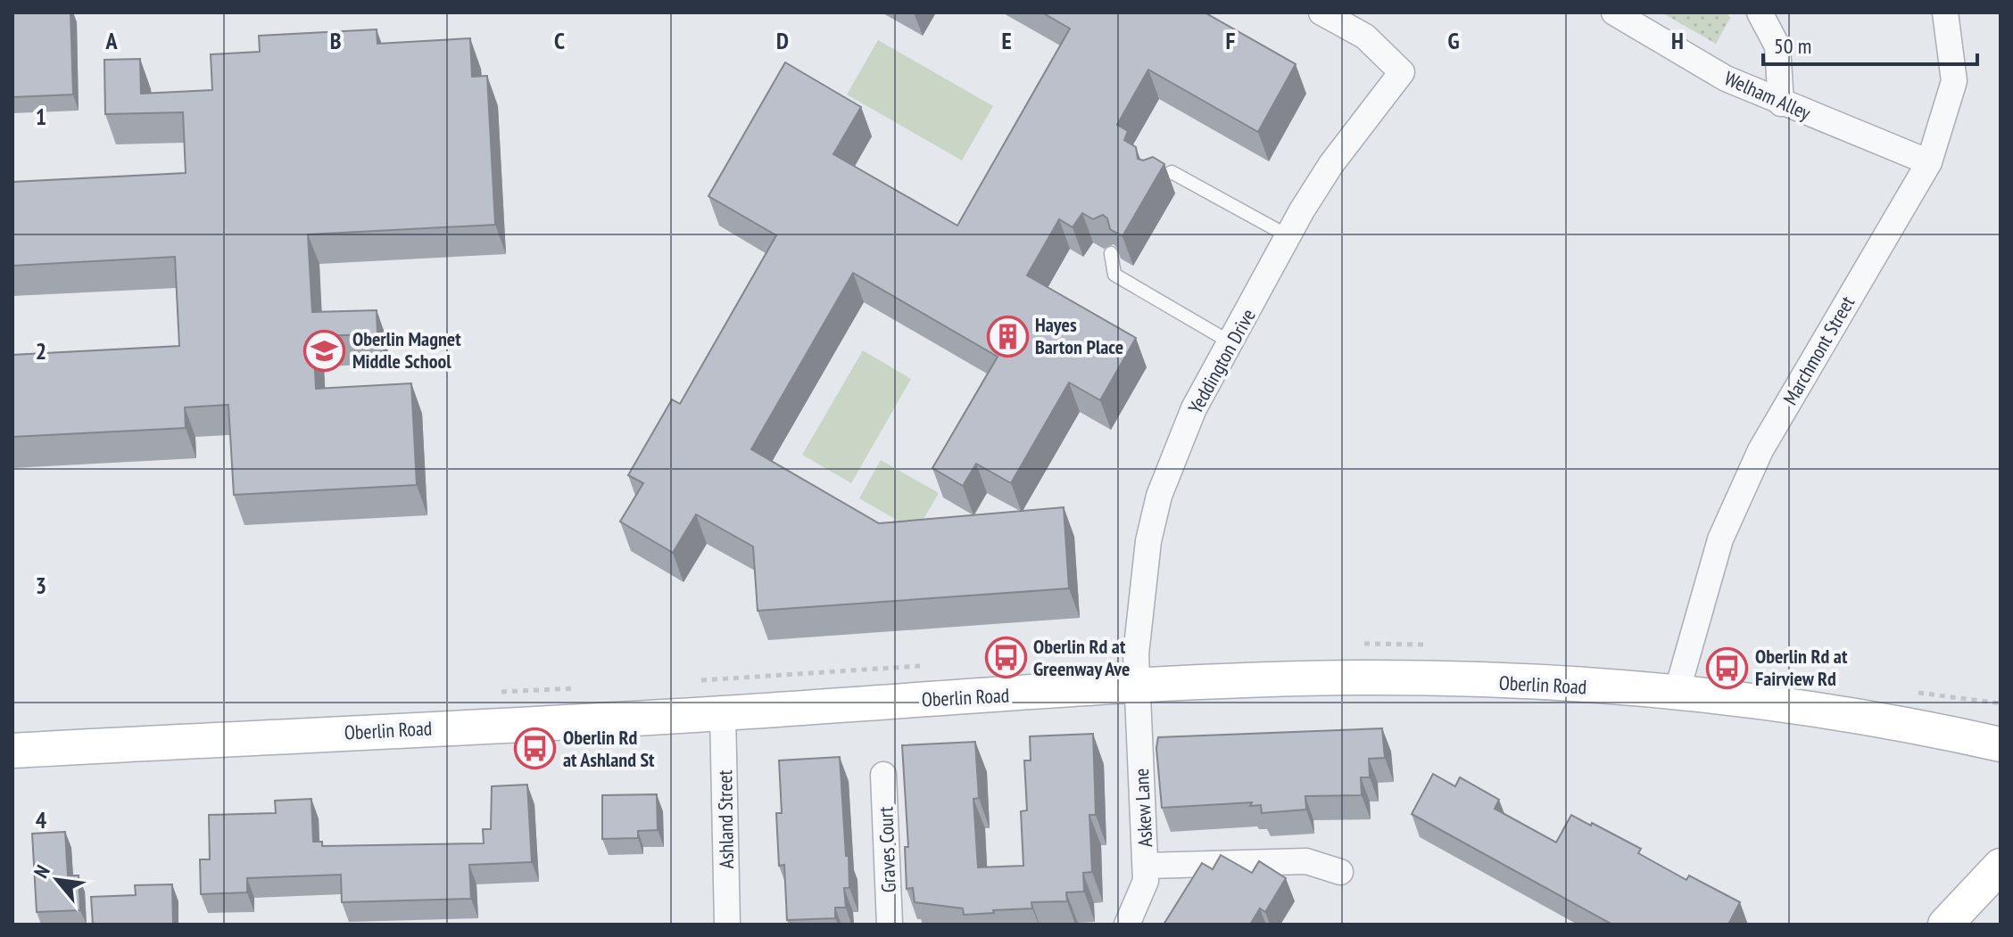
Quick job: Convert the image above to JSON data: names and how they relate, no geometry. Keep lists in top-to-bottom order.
{
  "streets": {
    "main road": ["Oberlin Road"],
    "street": [
      "Welham Alley",
      "Marchmont Street",
      "Yeddington Drive",
      "Askew Lane",
      "Ashland Street",
      "Graves Court"
    ]
  },
  "crossings": [
    ["Welham Alley", "Marchmont Street"],
    ["Marchmont Street", "Oberlin Road"],
    ["Yeddington Drive", "Oberlin Road"],
    ["Yeddington Drive", "Askew Lane"],
    ["Oberlin Road", "Askew Lane"],
    ["Oberlin Road", "Ashland Street"]
  ],
  "places": {
    "building": ["Hayes Barton Place"],
    "school or university": ["Oberlin Magnet Middle School"],
    "bus stop": ["Oberlin Rd at Greenway Ave", "Oberlin Rd at Fairview Rd", "Oberlin Rd at Ashland St"]
  },
  "scale_bar": "50 m",
  "north": "top left",
  "grid": {
    "columns": [
      "A",
      "B",
      "C",
      "D",
      "E",
      "F",
      "G",
      "H"
    ],
    "rows": [
      "1",
      "2",
      "3",
      "4"
    ]
  }
}
